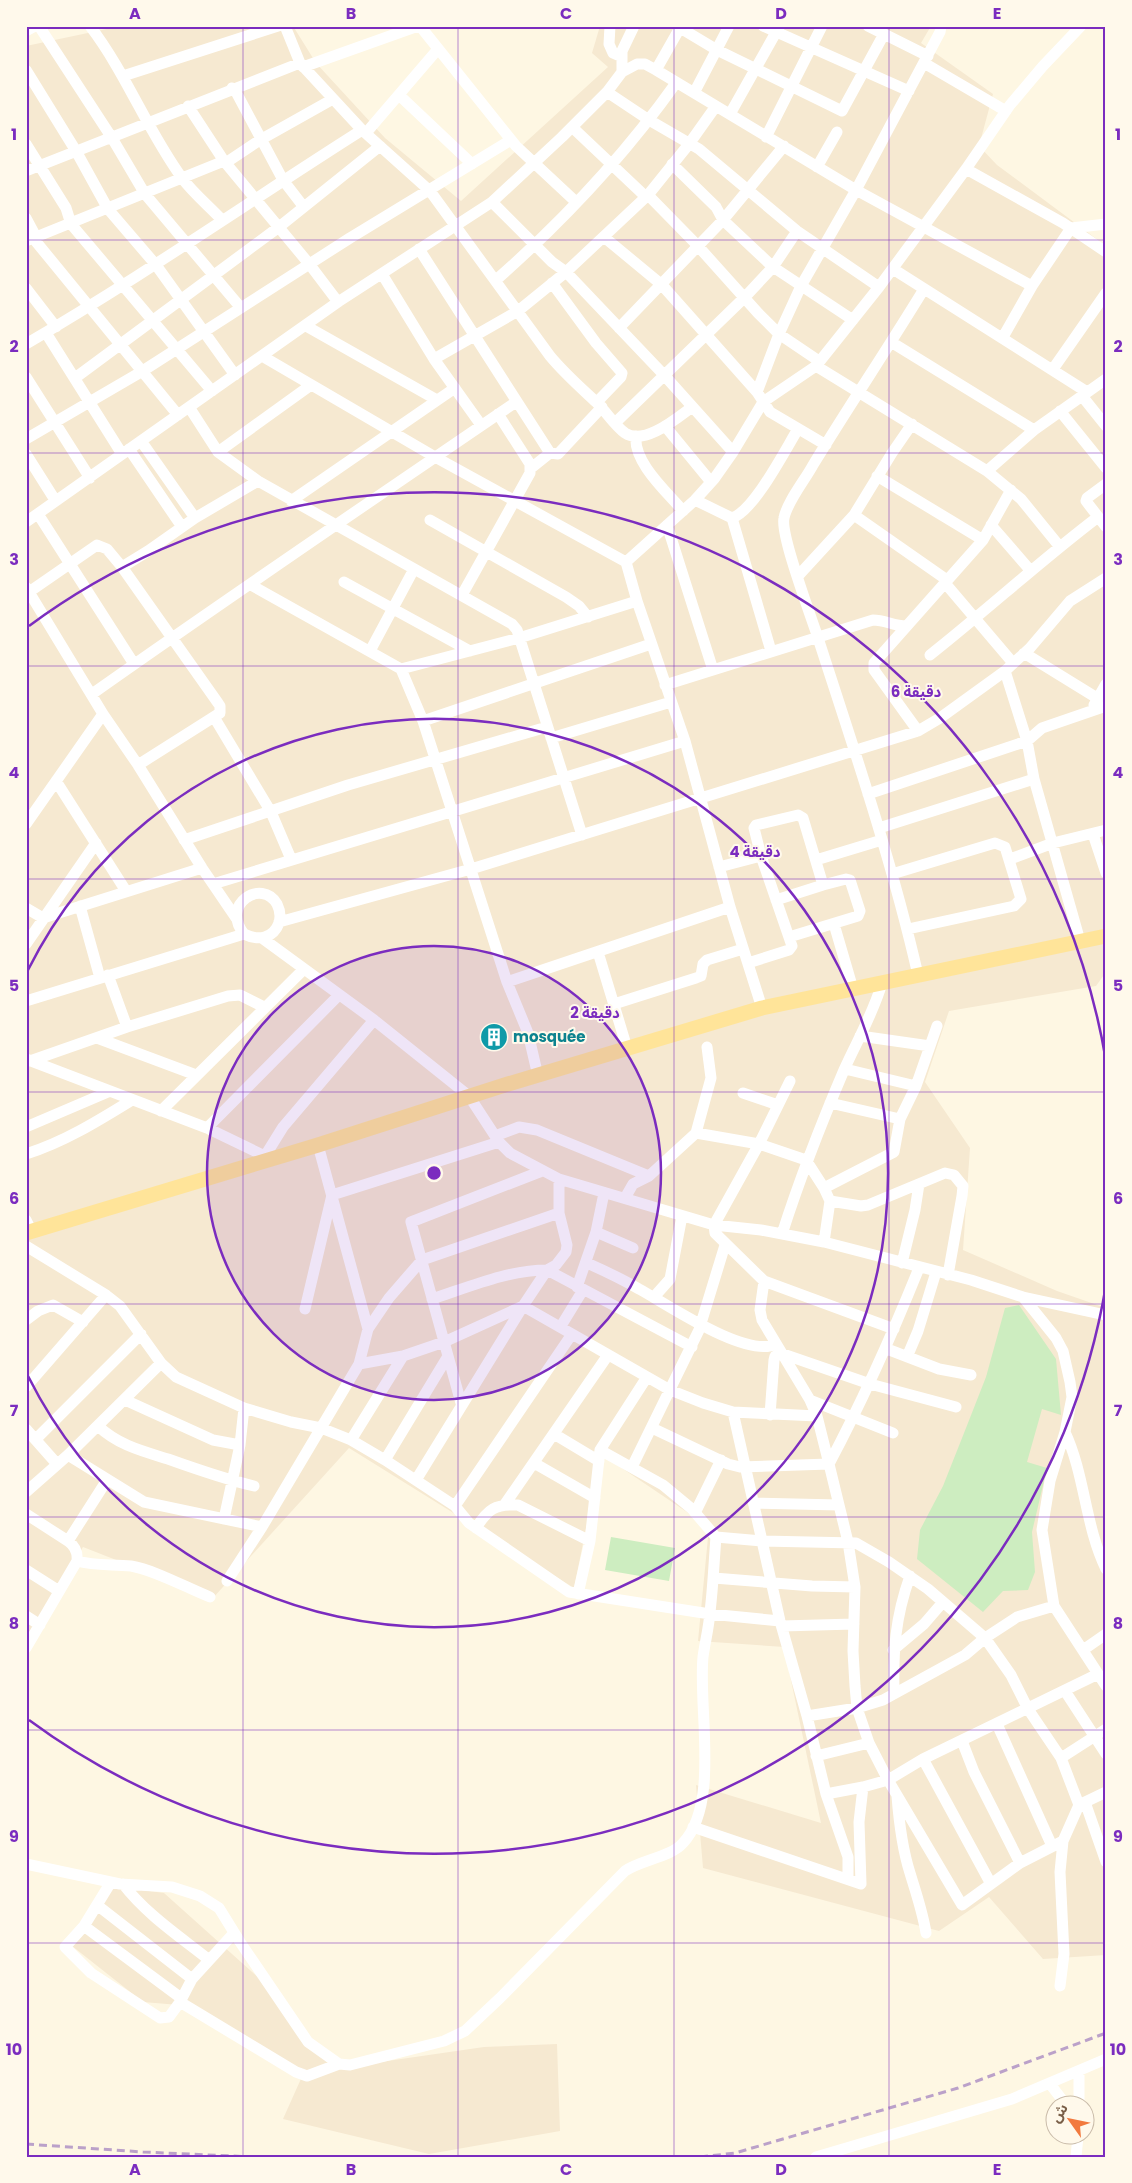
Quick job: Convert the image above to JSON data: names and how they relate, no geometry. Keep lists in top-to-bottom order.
{
  "places": {
    "building": ["mosquée"]
  },
  "north": "top left",
  "grid": {
    "columns": [
      "A",
      "B",
      "C",
      "D",
      "E"
    ],
    "rows": [
      "1",
      "2",
      "3",
      "4",
      "5",
      "6",
      "7",
      "8",
      "9",
      "10"
    ]
  },
  "rings": ["6 دقيقة", "4 دقيقة", "2 دقيقة"]
}
